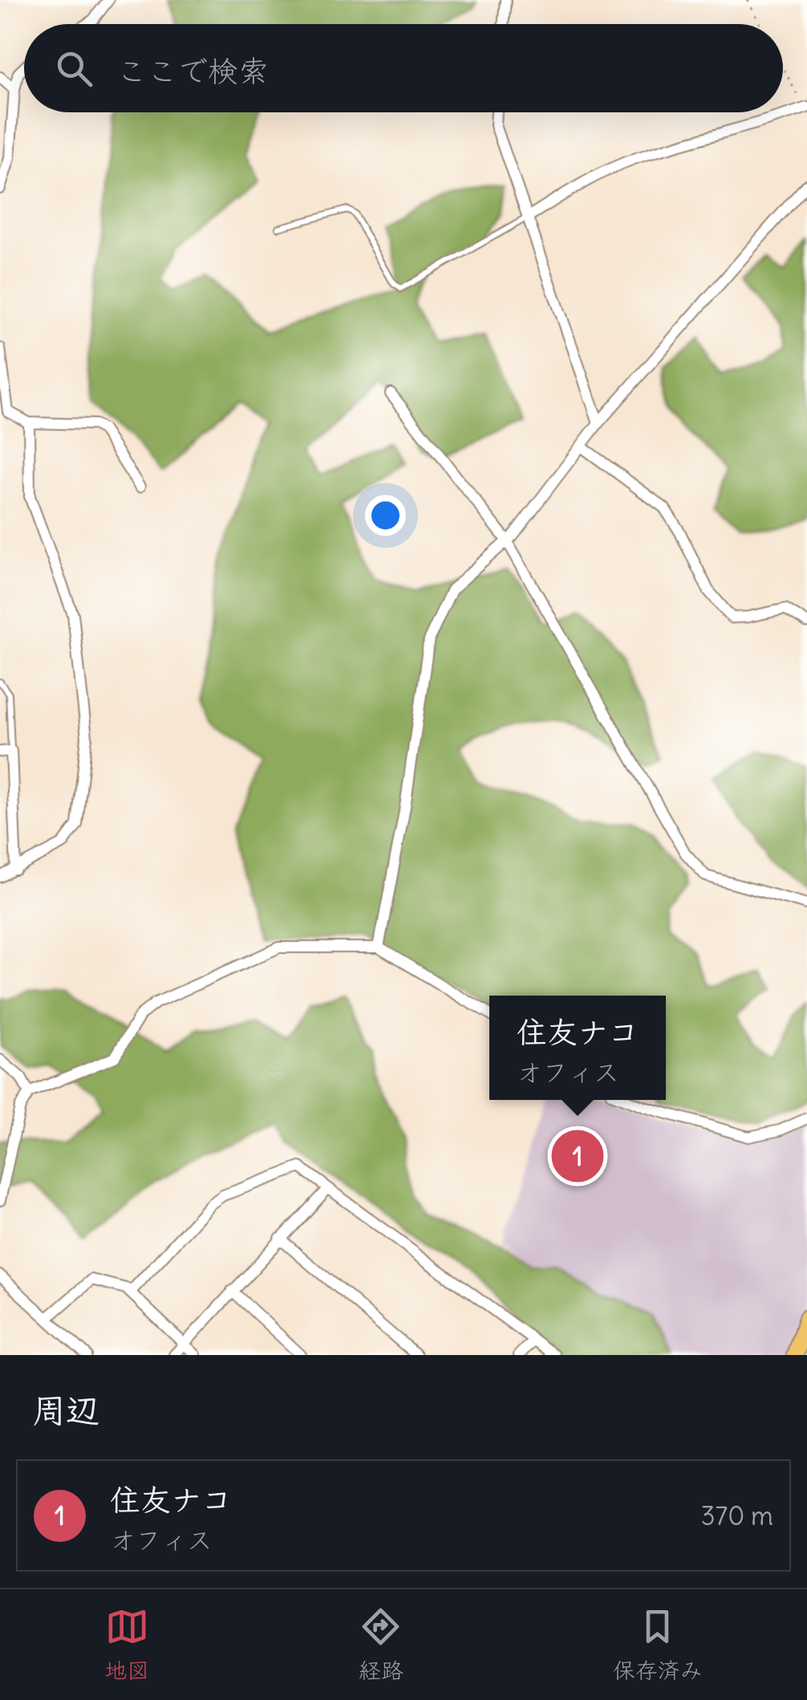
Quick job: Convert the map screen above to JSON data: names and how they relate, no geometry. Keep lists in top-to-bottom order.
{
  "page": {
    "search": "ここで検索",
    "popup": ["住友ナコ", "オフィス"],
    "pins": "1",
    "heading": "周辺",
    "list": [
      {
        "mark": "1",
        "name": "住友ナコ",
        "note": "オフィス",
        "value": "370 m"
      }
    ],
    "nav": ["地図", "経路", "保存済み"]
  }
}
